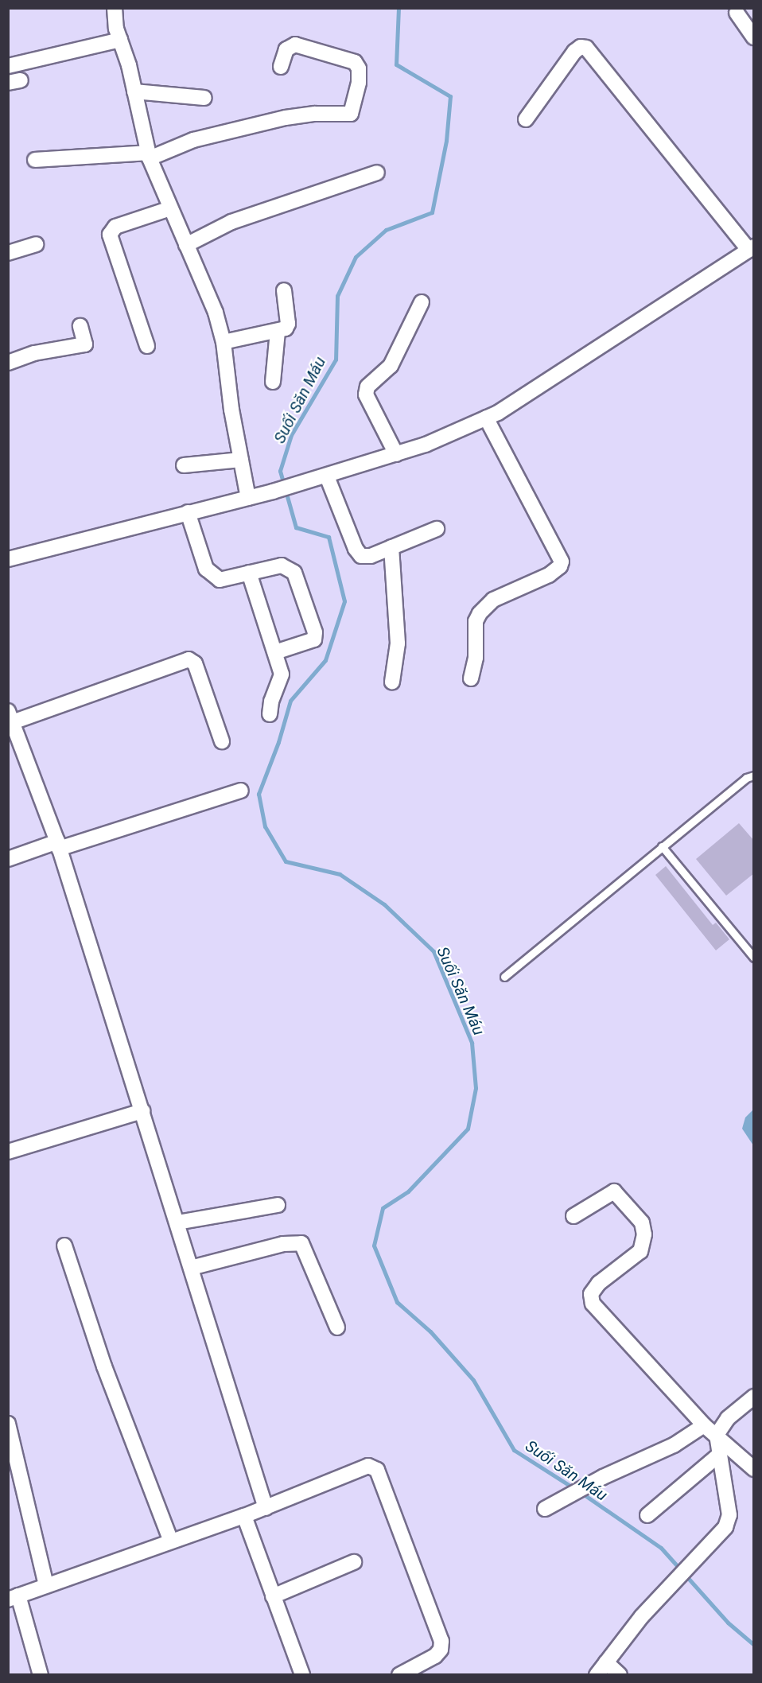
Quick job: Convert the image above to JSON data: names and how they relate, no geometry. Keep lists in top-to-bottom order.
{
  "water": ["Suối Săn Máu"]
}
